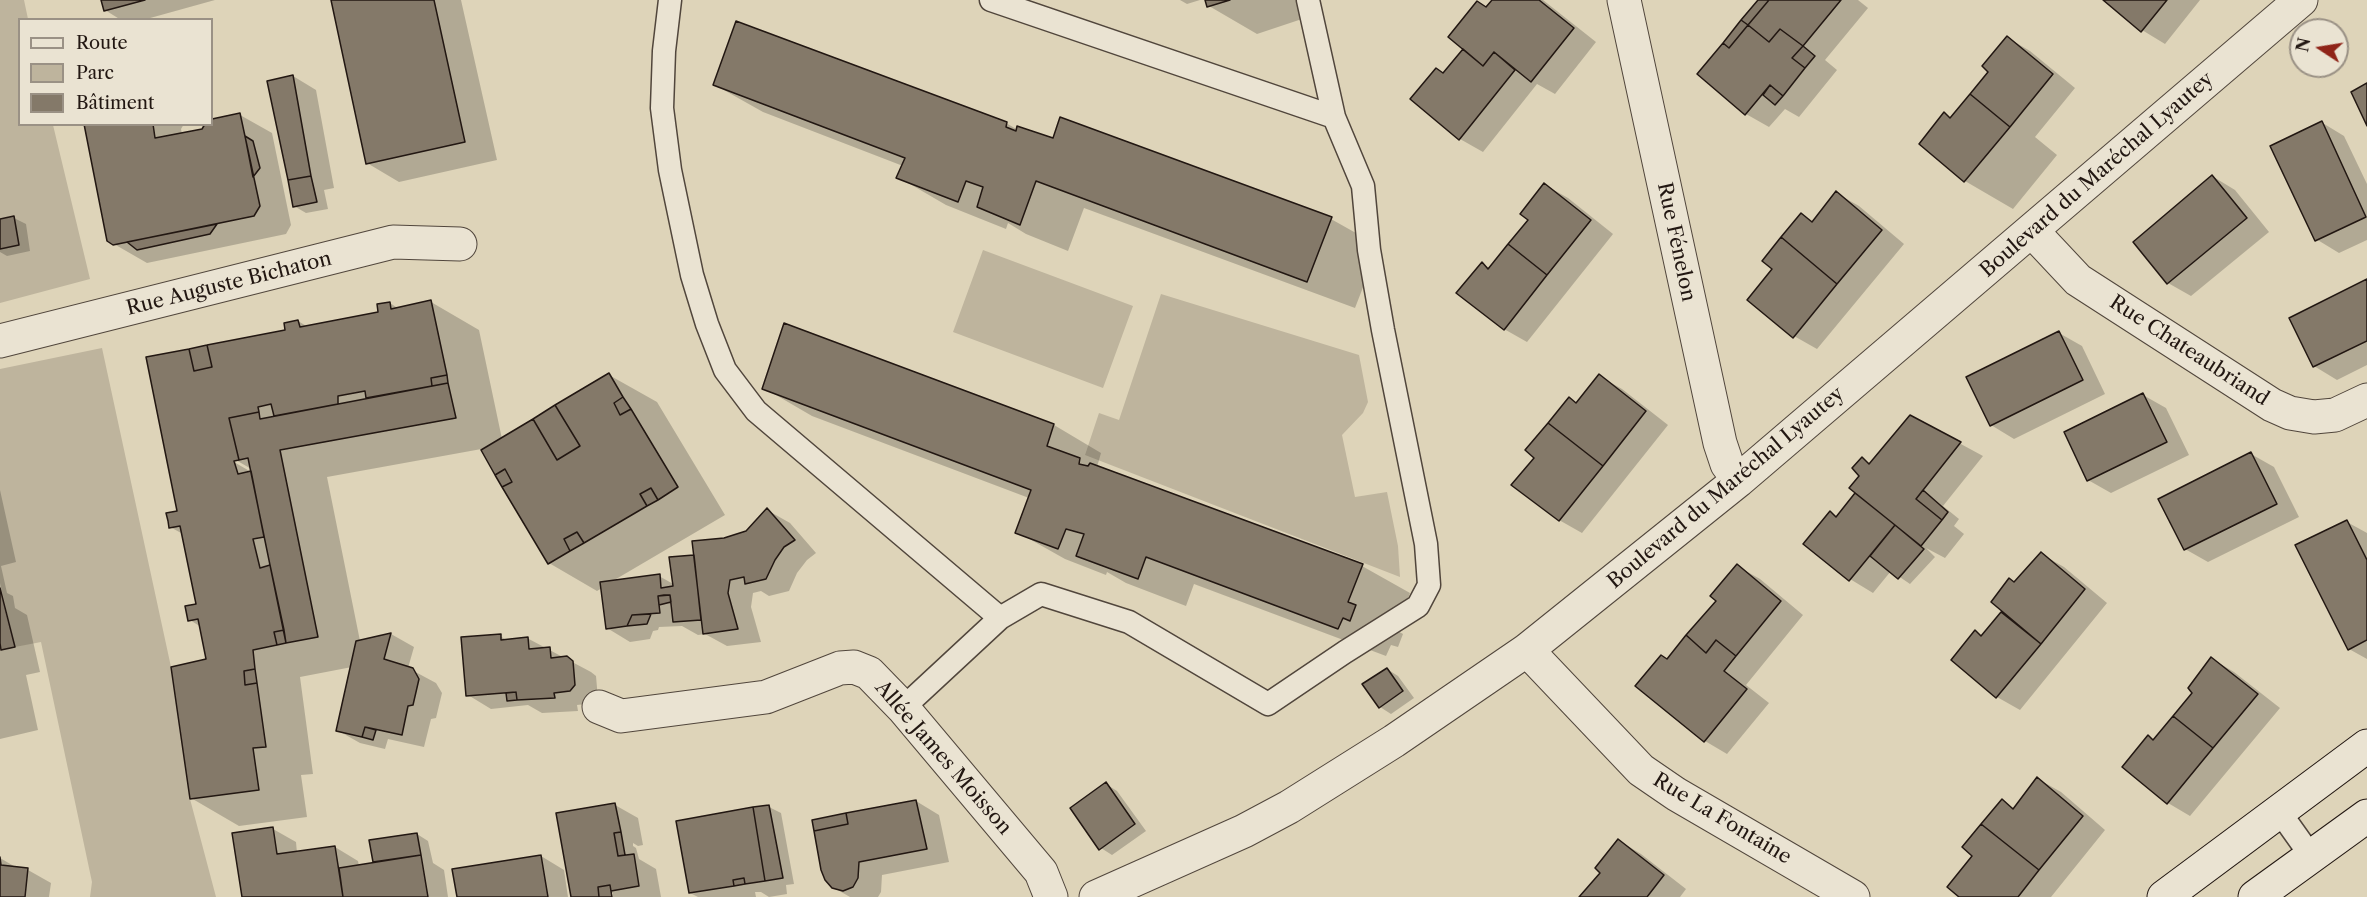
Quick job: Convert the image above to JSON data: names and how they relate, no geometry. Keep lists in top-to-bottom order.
{
  "streets": {
    "street": [
      "Boulevard du Maréchal Lyautey",
      "Rue Fénelon",
      "Rue Auguste Bichaton",
      "Rue Chateaubriand",
      "Allée James Moisson",
      "Rue La Fontaine"
    ]
  },
  "crossings": [
    ["Boulevard du Maréchal Lyautey", "Rue Fénelon"],
    ["Boulevard du Maréchal Lyautey", "Rue Chateaubriand"],
    ["Boulevard du Maréchal Lyautey", "Rue La Fontaine"]
  ],
  "legend": ["Route", "Parc", "Bâtiment"],
  "north": "left"
}
